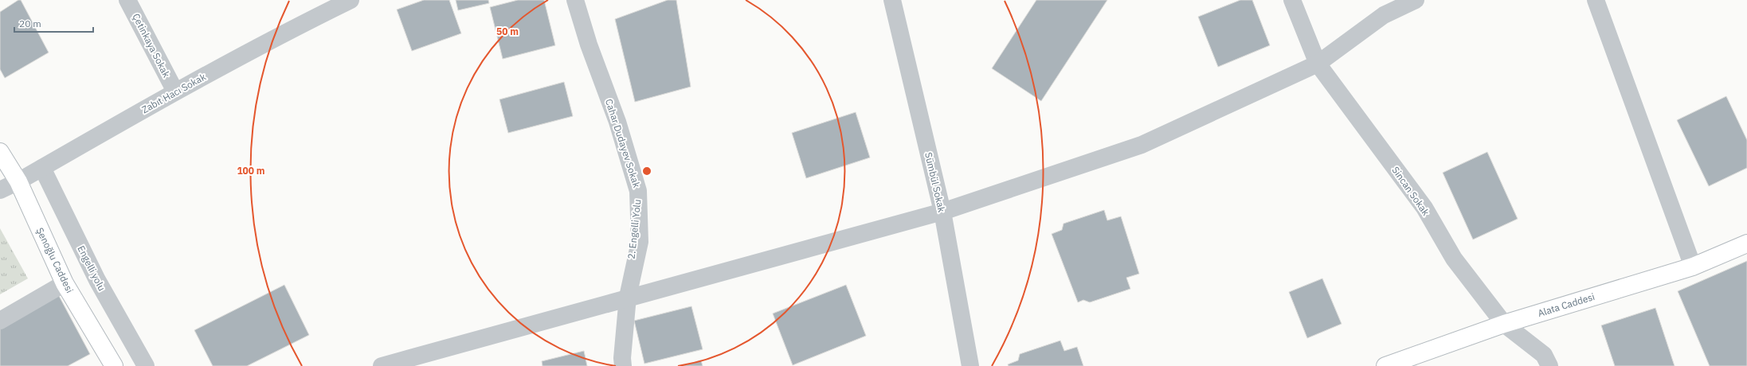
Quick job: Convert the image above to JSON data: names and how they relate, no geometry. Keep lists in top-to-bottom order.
{
  "streets": {
    "street": [
      "Çetinkaya Sokak",
      "Zabıt Hacı Sokak",
      "Cahar Dudayev Sokak",
      "Sümbül Sokak",
      "Sincan Sokak",
      "2. Engelli Yolu",
      "Şenoğlu Caddesi",
      "Engelli yolu",
      "Alata Caddesi"
    ]
  },
  "crossings": [
    ["Çetinkaya Sokak", "Zabıt Hacı Sokak"],
    ["Zabıt Hacı Sokak", "Şenoğlu Caddesi"],
    ["Zabıt Hacı Sokak", "Engelli yolu"],
    ["Cahar Dudayev Sokak", "2. Engelli Yolu"],
    ["Sincan Sokak", "Alata Caddesi"]
  ],
  "scale_bar": "20 m",
  "rings": ["50 m", "100 m"]
}
